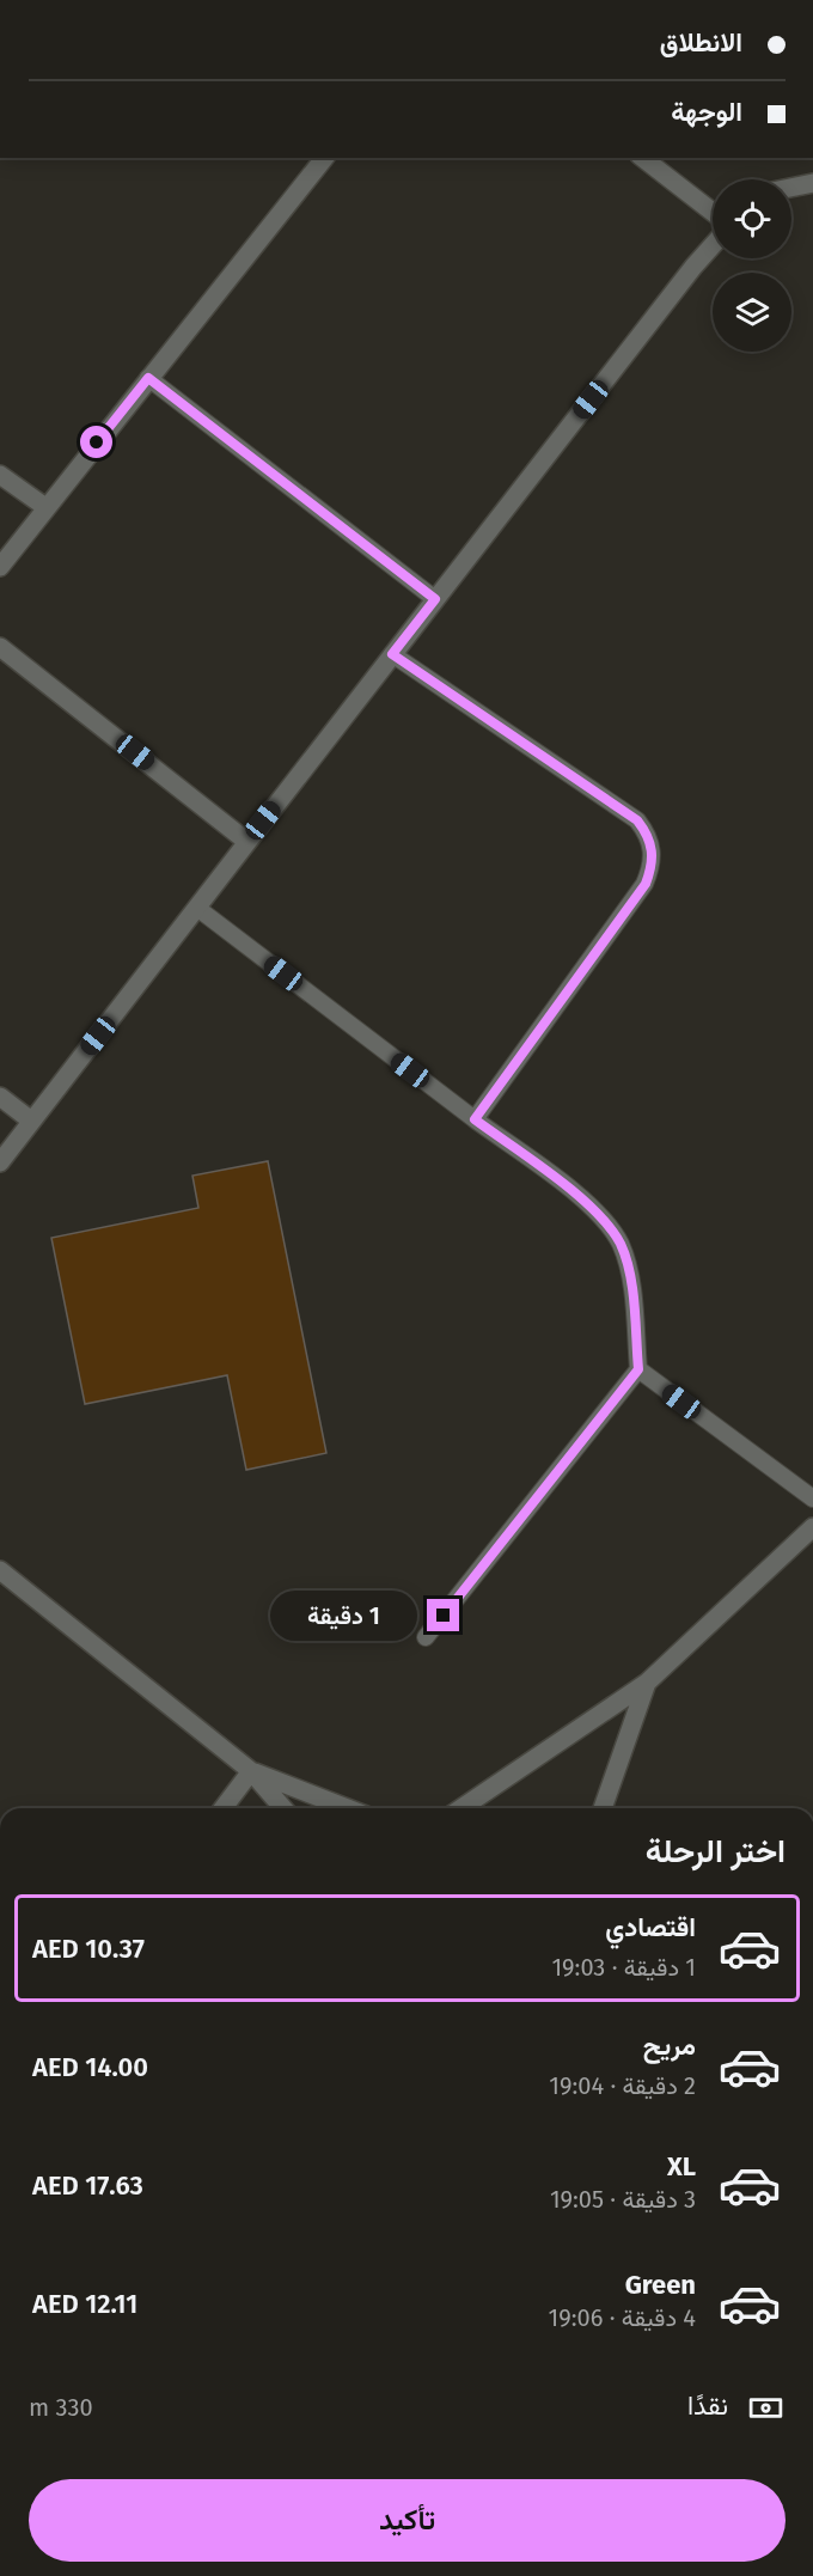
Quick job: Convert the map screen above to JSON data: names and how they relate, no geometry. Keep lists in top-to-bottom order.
{
  "page": {
    "banner": ["الانطلاق", "الوجهة"],
    "bubble": "1 دقيقة",
    "heading": "اختر الرحلة",
    "list": [
      {
        "name": "اقتصادي",
        "note": "1 دقيقة · 19:03",
        "value": "AED 10.37"
      },
      {
        "name": "مريح",
        "note": "2 دقيقة · 19:04",
        "value": "AED 14.00"
      },
      {
        "name": "XL",
        "note": "3 دقيقة · 19:05",
        "value": "AED 17.63"
      },
      {
        "name": "Green",
        "note": "4 دقيقة · 19:06",
        "value": "AED 12.11"
      }
    ],
    "pay": ["نقدًا", "330 m"],
    "buttons": "تأكيد"
  }
}
